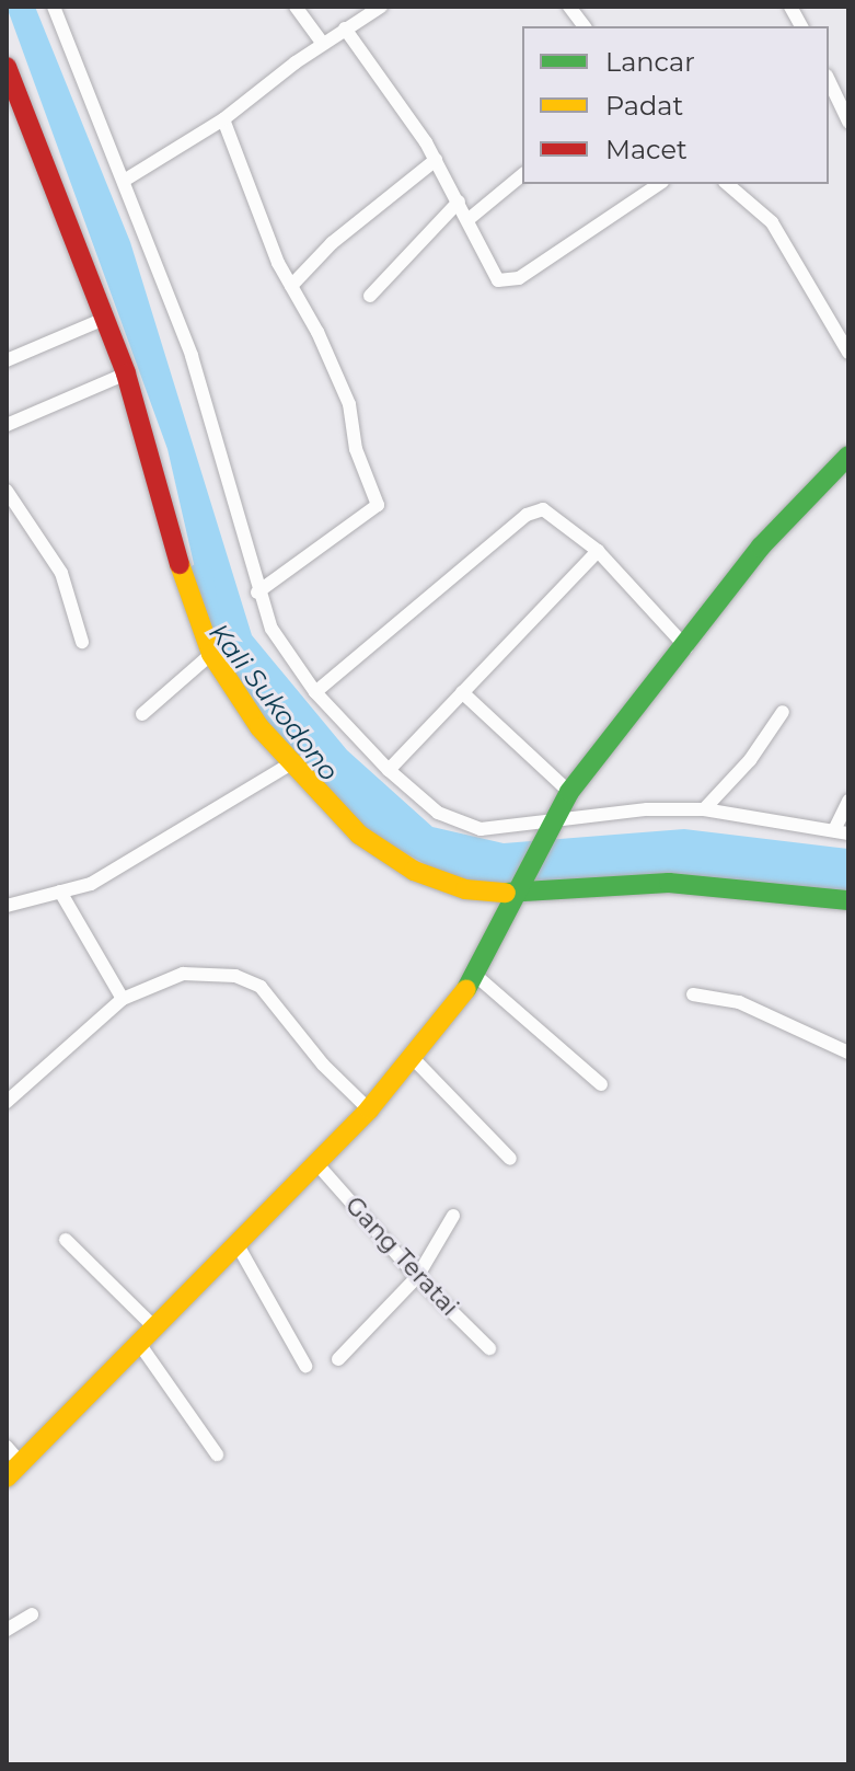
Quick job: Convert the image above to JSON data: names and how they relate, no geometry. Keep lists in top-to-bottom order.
{
  "streets": {
    "street": ["Gang Teratai"]
  },
  "water": ["Kali Sukodono"],
  "legend": ["Lancar", "Padat", "Macet"]
}
